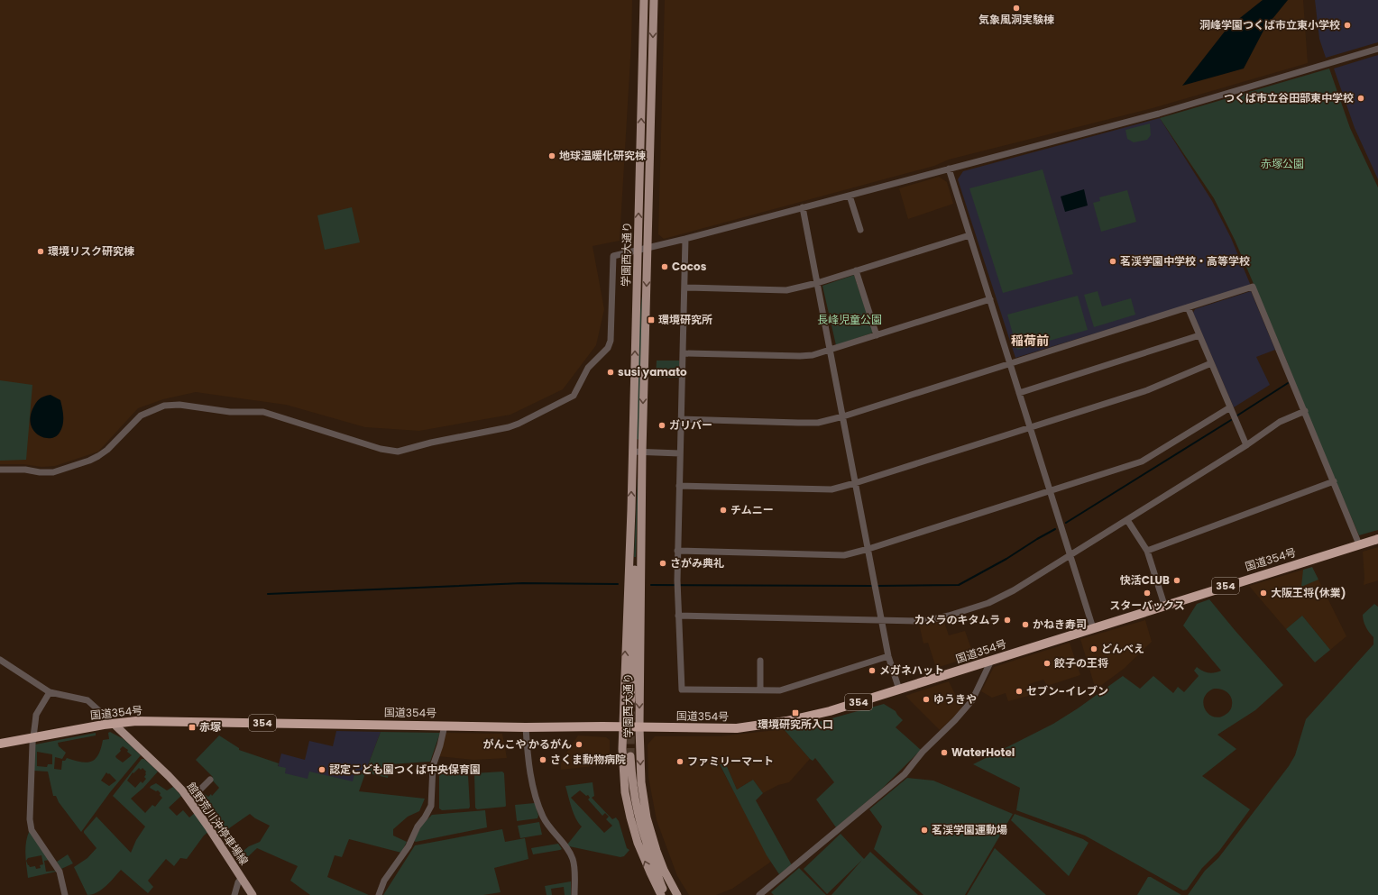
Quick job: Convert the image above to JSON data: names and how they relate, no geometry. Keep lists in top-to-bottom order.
{
  "streets": {
    "highway": ["国道354号", "354"],
    "main road": ["学園西大通り", "館野荒川沖停車場線"]
  },
  "crossings": [
    ["学園西大通り", "国道354号"],
    ["国道354号", "館野荒川沖停車場線"]
  ],
  "districts": ["稲荷前"],
  "parks": ["赤塚公園", "長峰児童公園"],
  "places": {
    "other": [
      "気象風洞実験棟",
      "洞峰学園つくば市立東小学校",
      "つくば市立谷田部東中学校",
      "地球温暖化研究棟",
      "環境リスク研究棟",
      "茗渓学園中学校・高等学校",
      "Cocos",
      "susi yamato",
      "ガリバー",
      "チムニー",
      "さがみ典礼",
      "快活CLUB",
      "スターバックス",
      "大阪王将(休業)",
      "カメラのキタムラ",
      "かねき寿司",
      "どんべえ",
      "餃子の王将",
      "メガネハット",
      "セブン-イレブン",
      "ゆうきや",
      "がんこや かるがん",
      "WaterHotel",
      "さくま動物病院",
      "ファミリーマート",
      "認定こども園つくば中央保育園",
      "茗渓学園運動場"
    ],
    "transit": ["環境研究所", "環境研究所入口", "赤塚"]
  }
}
